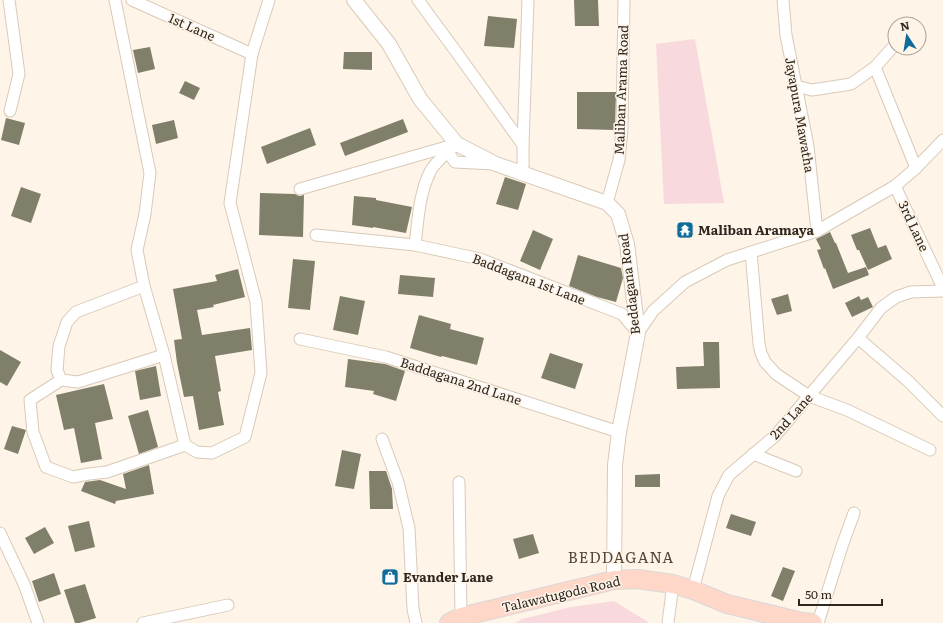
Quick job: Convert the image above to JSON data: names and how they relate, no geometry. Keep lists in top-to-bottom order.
{
  "streets": {
    "main road": ["Talawatugoda Road"],
    "street": [
      "1st Lane",
      "Maliban Arama Road",
      "Jayapura Mawatha",
      "3rd Lane",
      "Baddagana 1st Lane",
      "Beddagana Road",
      "Baddagana 2nd Lane",
      "2nd Lane"
    ]
  },
  "crossings": [
    ["Maliban Arama Road", "Beddagana Road"],
    ["Baddagana 1st Lane", "Beddagana Road"],
    ["Beddagana Road", "Baddagana 2nd Lane"],
    ["Beddagana Road", "Talawatugoda Road"],
    ["2nd Lane", "Talawatugoda Road"]
  ],
  "districts": ["BEDDAGANA"],
  "places": {
    "temple": ["Maliban Aramaya"],
    "shop": ["Evander Lane"]
  },
  "scale_bar": "50 m",
  "north": "top"
}
